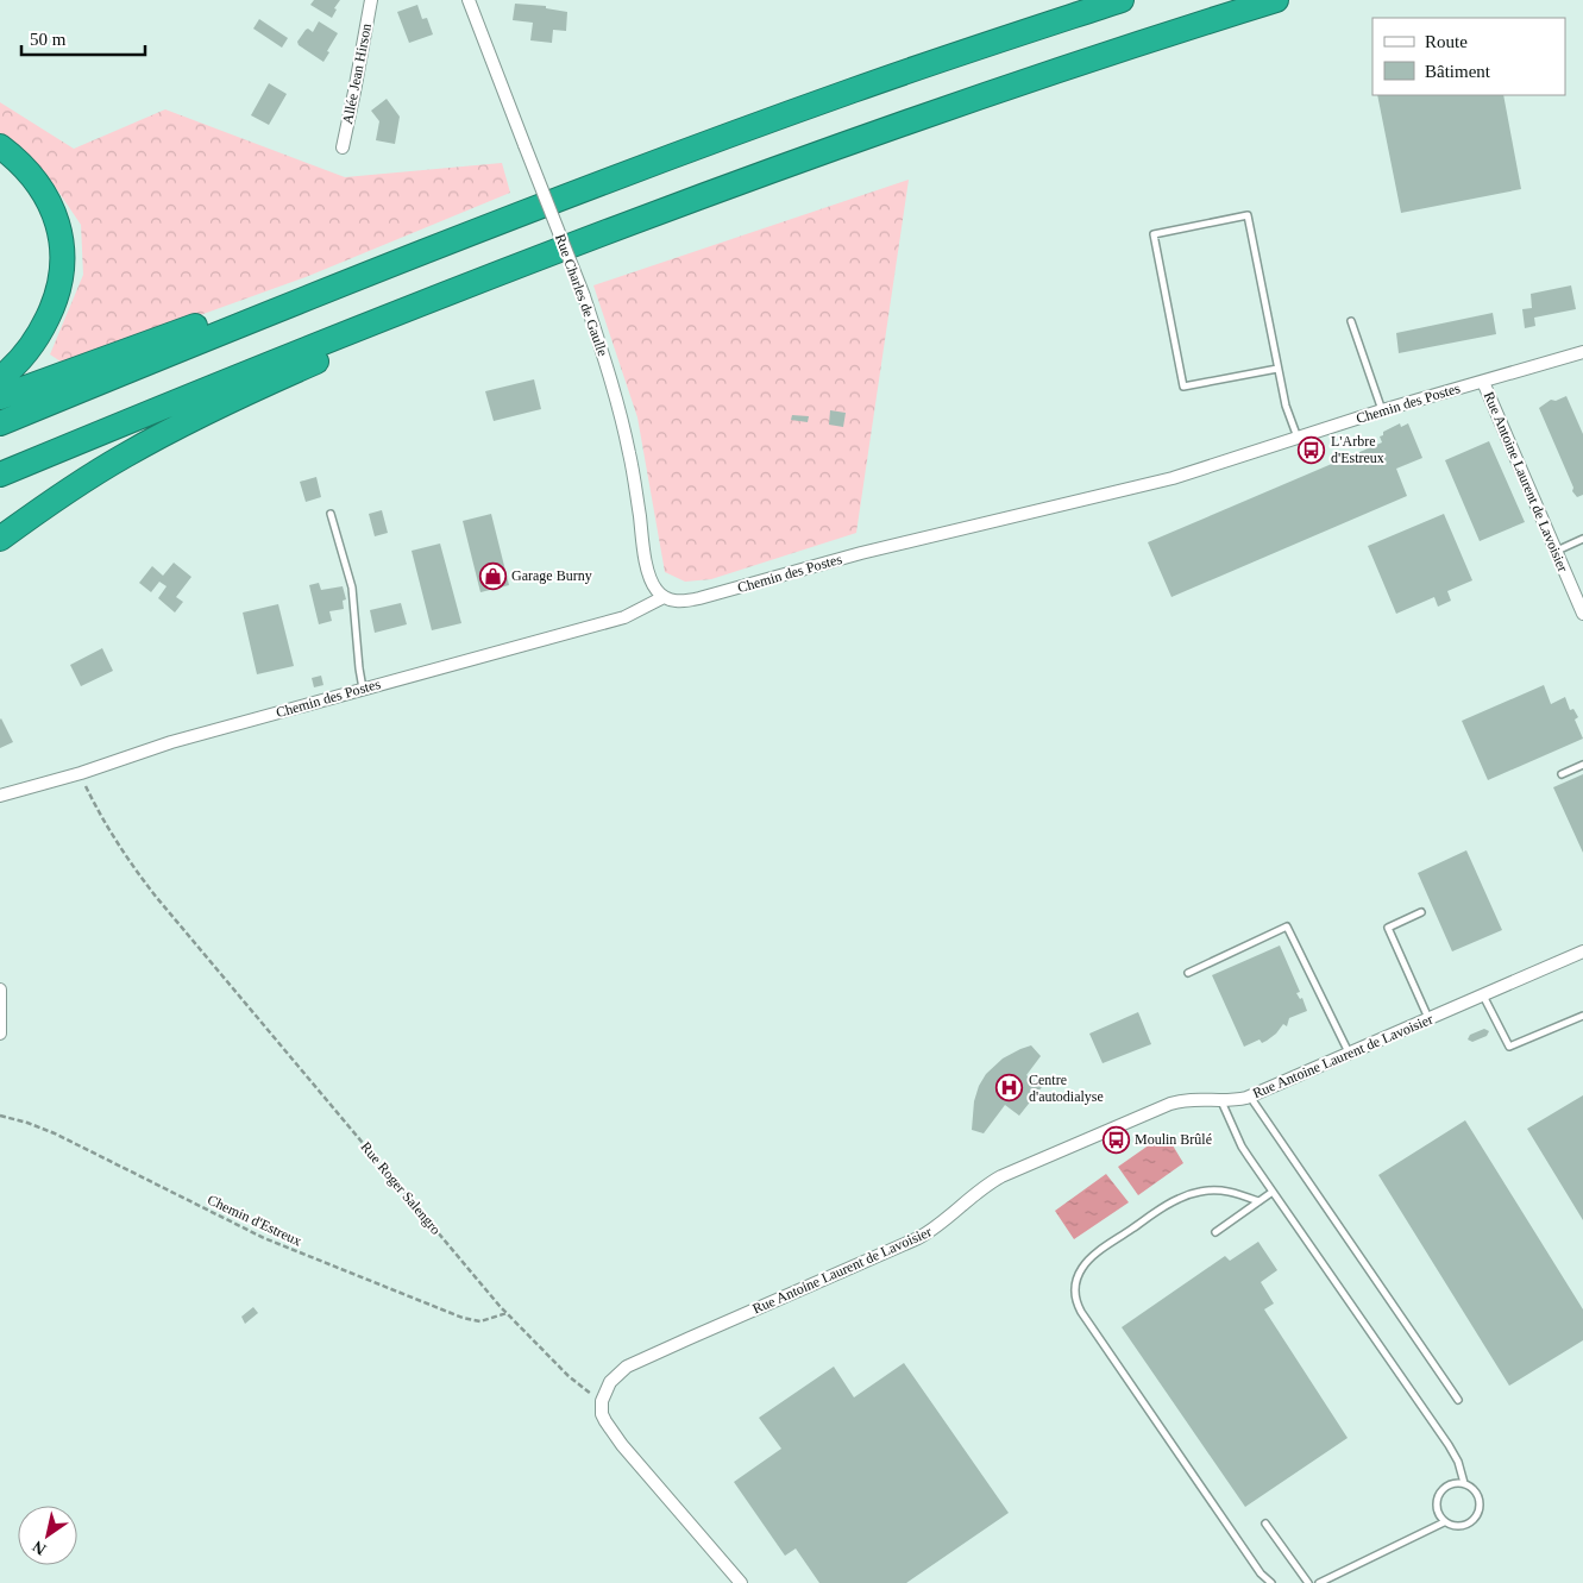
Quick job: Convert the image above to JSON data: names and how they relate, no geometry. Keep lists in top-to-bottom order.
{
  "streets": {
    "street": [
      "Allée Jean Hirson",
      "Rue Charles de Gaulle",
      "Chemin des Postes",
      "Rue Antoine Laurent de Lavoisier"
    ],
    "path": ["Rue Roger Salengro", "Chemin d'Estreux"]
  },
  "crossings": [
    ["Rue Charles de Gaulle", "Chemin des Postes"],
    ["Chemin des Postes", "Rue Antoine Laurent de Lavoisier"],
    ["Chemin des Postes", "Rue Roger Salengro"],
    ["Rue Antoine Laurent de Lavoisier", "Rue Roger Salengro"],
    ["Rue Roger Salengro", "Chemin d'Estreux"]
  ],
  "places": {
    "bus stop": ["L'Arbre d'Estreux", "Moulin Brûlé"],
    "shop": ["Garage Burny"],
    "hospital": ["Centre d'autodialyse"]
  },
  "legend": ["Route", "Bâtiment"],
  "scale_bar": "50 m",
  "north": "bottom left"
}
